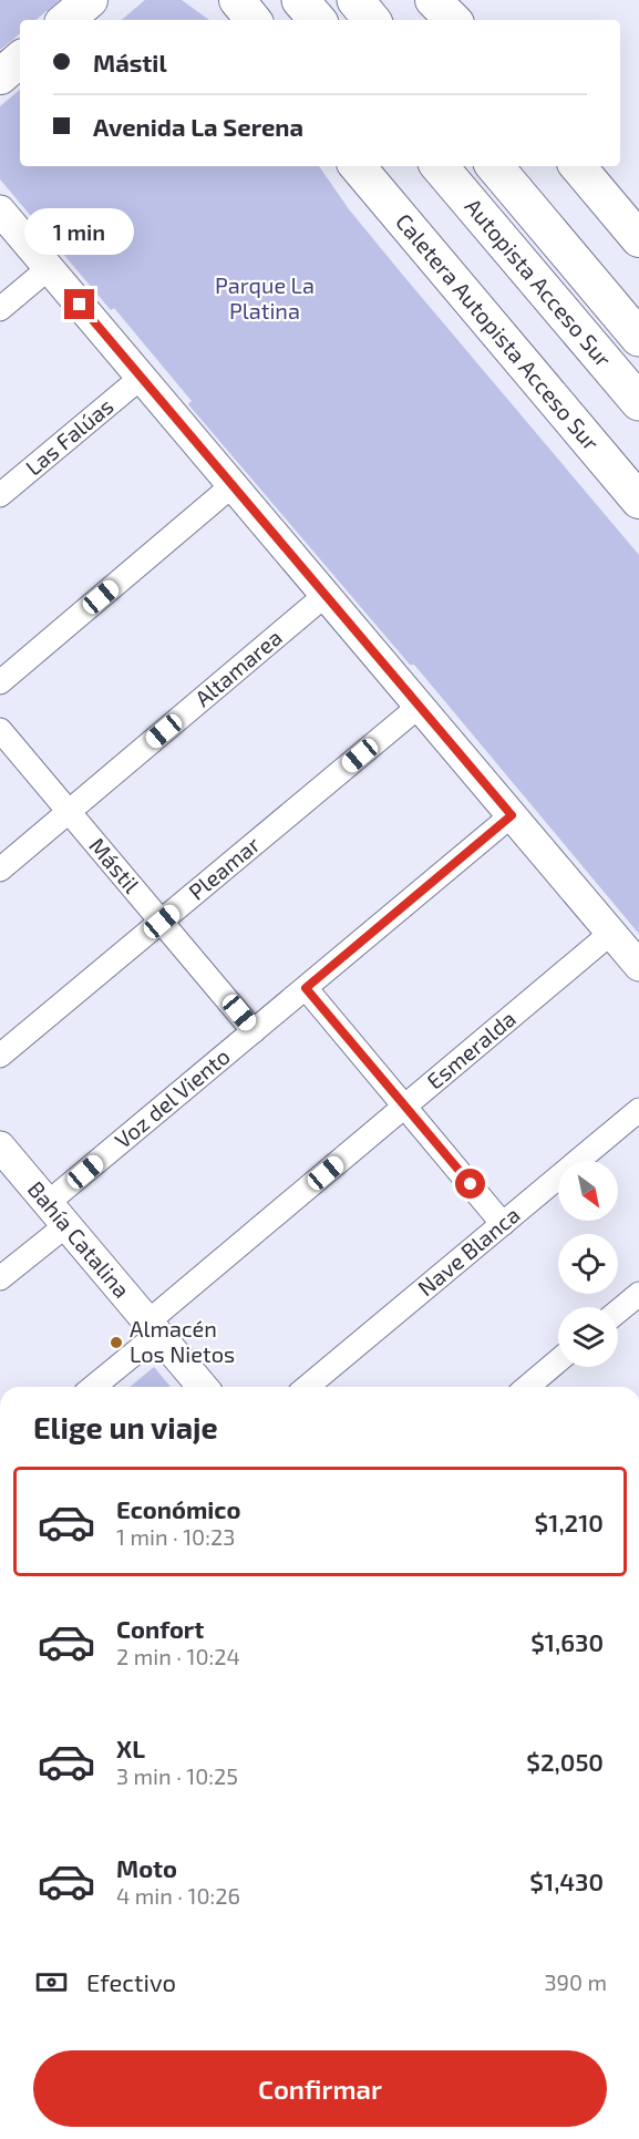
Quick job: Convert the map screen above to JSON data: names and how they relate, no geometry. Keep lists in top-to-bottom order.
{
  "streets": {
    "highway": ["Autopista Acceso Sur"],
    "main road": ["Caletera Autopista Acceso Sur"],
    "street": [
      "Las Falúas",
      "Altamarea",
      "Mástil",
      "Pleamar",
      "Esmeralda",
      "Voz del Viento",
      "Bahía Catalina",
      "Nave Blanca"
    ]
  },
  "crossings": [
    ["Altamarea", "Mástil"],
    ["Mástil", "Pleamar"],
    ["Mástil", "Voz del Viento"],
    ["Esmeralda", "Bahía Catalina"],
    ["Voz del Viento", "Bahía Catalina"]
  ],
  "parks": ["Parque La Platina"],
  "places": ["Almacén Los Nietos"],
  "north": "bottom right",
  "page": {
    "banner": ["Mástil", "Avenida La Serena"],
    "bubble": "1 min",
    "heading": "Elige un viaje",
    "list": [
      {
        "name": "Económico",
        "note": "1 min · 10:23",
        "value": "$1,210"
      },
      {
        "name": "Confort",
        "note": "2 min · 10:24",
        "value": "$1,630"
      },
      {
        "name": "XL",
        "note": "3 min · 10:25",
        "value": "$2,050"
      },
      {
        "name": "Moto",
        "note": "4 min · 10:26",
        "value": "$1,430"
      }
    ],
    "pay": ["Efectivo", "390 m"],
    "buttons": "Confirmar"
  }
}
